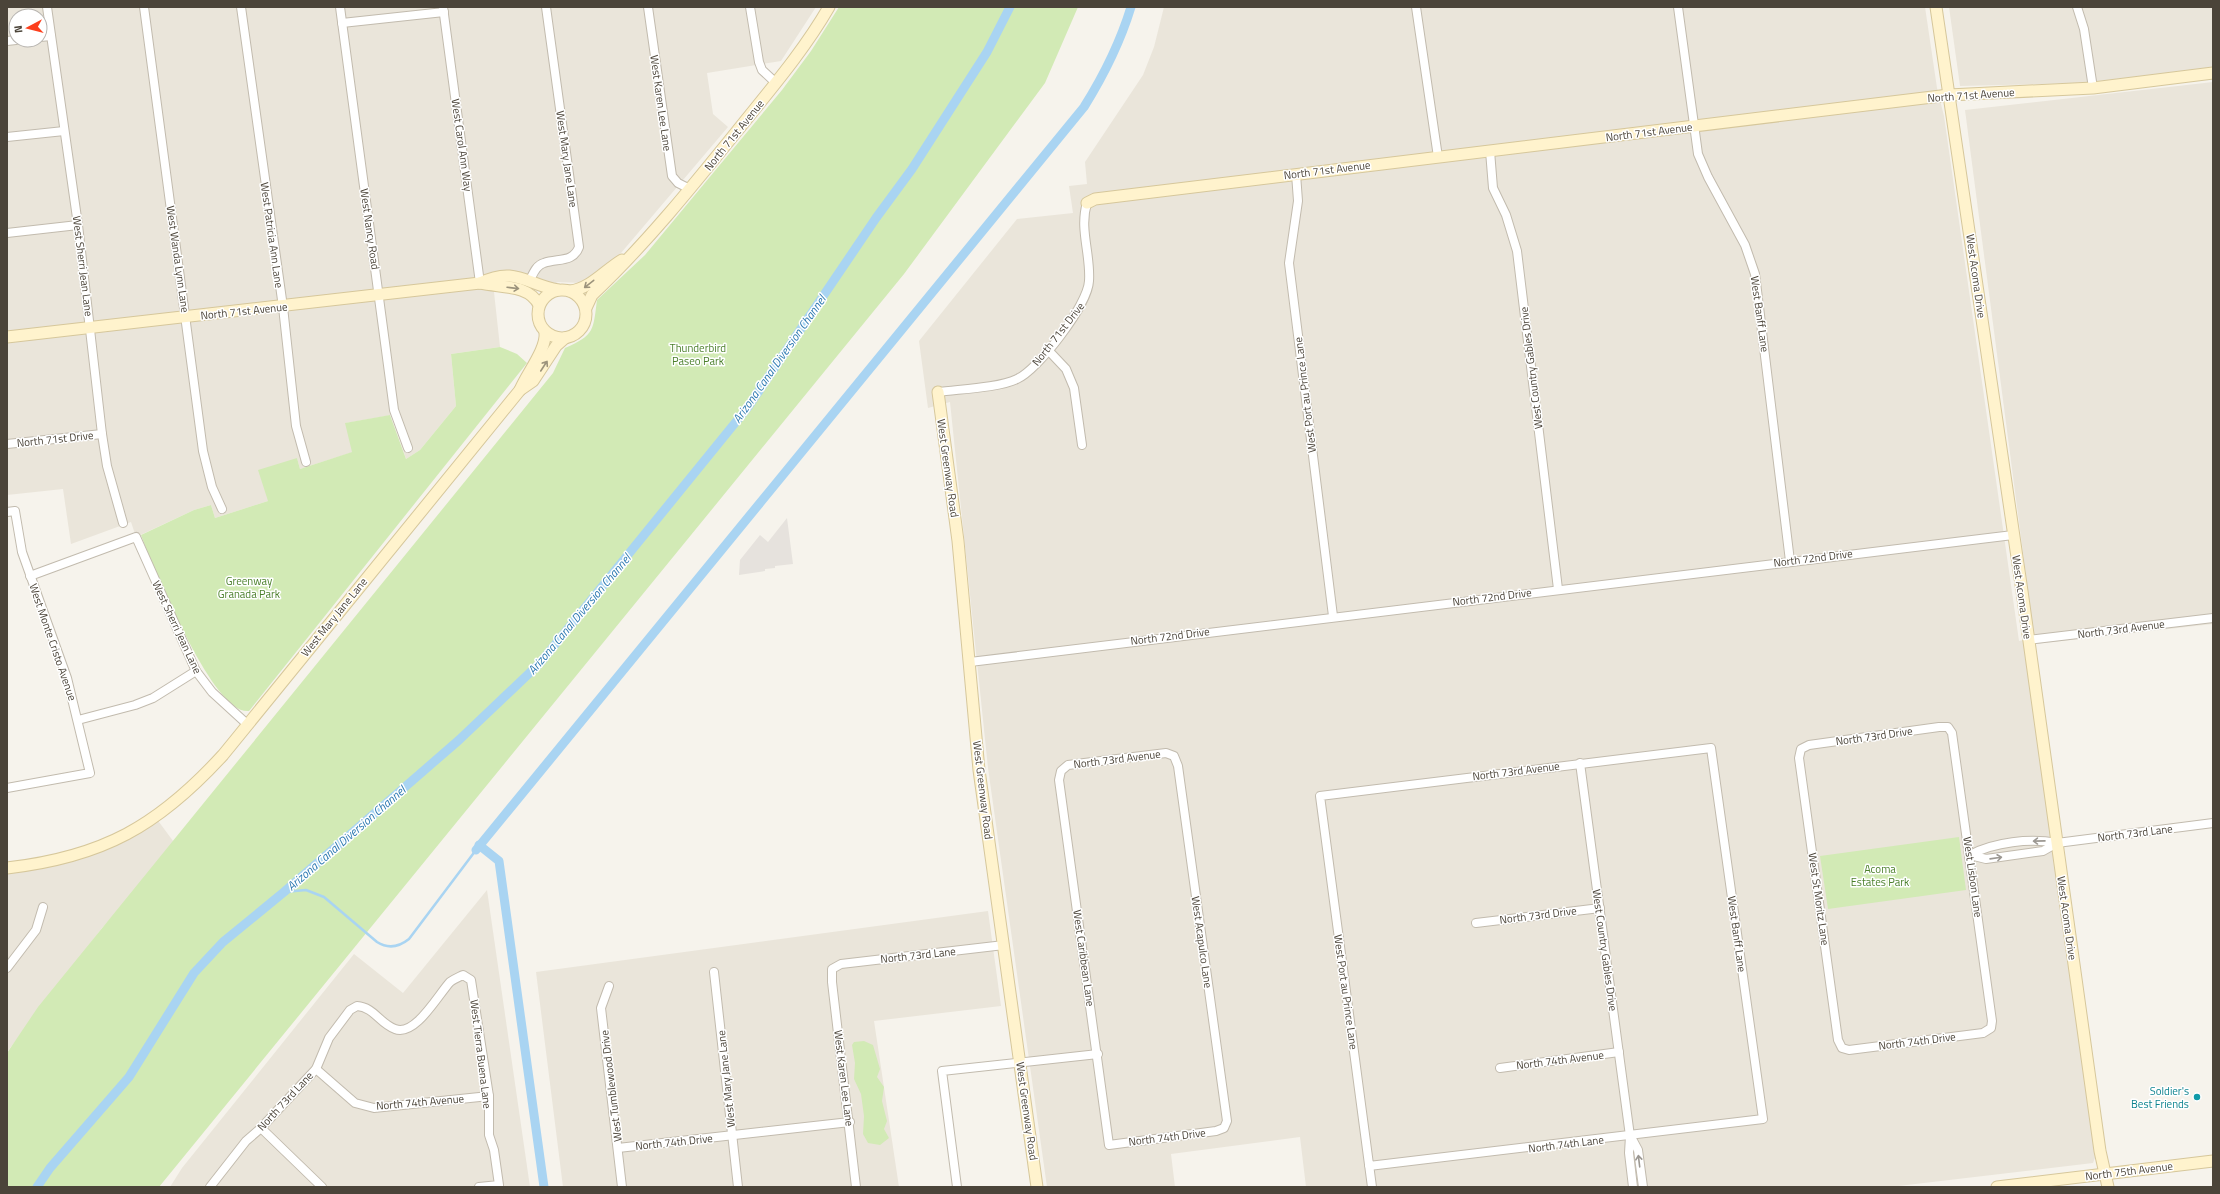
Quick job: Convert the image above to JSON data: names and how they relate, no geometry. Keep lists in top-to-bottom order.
{
  "streets": {
    "street": [
      "North 71st Avenue",
      "West Karen Lee Lane",
      "West Carol Ann Way",
      "West Mary Jane Lane",
      "West Nancy Road",
      "West Patricia Ann Lane",
      "West Wanda Lynn Lane",
      "West Sherri Jean Lane",
      "West Acoma Drive",
      "West Banff Lane",
      "North 71st Drive",
      "West Country Gables Drive",
      "West Port au Prince Lane",
      "West Greenway Road",
      "North 72nd Drive",
      "North 73rd Avenue",
      "West Monte Cristo Avenue",
      "North 73rd Drive",
      "North 73rd Lane",
      "West Lisbon Lane",
      "West St Moritz Lane",
      "West Acapulco Lane",
      "West Caribbean Lane",
      "North 74th Drive",
      "West Tierra Buena Lane",
      "North 74th Avenue",
      "West Tumblewood Drive",
      "North 74th Lane",
      "North 75th Avenue"
    ]
  },
  "crossings": [
    ["North 71st Avenue", "West Karen Lee Lane"],
    ["North 71st Avenue", "West Carol Ann Way"],
    ["North 71st Avenue", "West Mary Jane Lane"],
    ["North 71st Avenue", "West Nancy Road"],
    ["North 71st Avenue", "West Patricia Ann Lane"],
    ["North 71st Avenue", "West Wanda Lynn Lane"],
    ["North 71st Avenue", "West Sherri Jean Lane"],
    ["North 71st Avenue", "West Acoma Drive"],
    ["North 71st Avenue", "West Banff Lane"],
    ["North 71st Avenue", "North 71st Drive"],
    ["North 71st Avenue", "West Country Gables Drive"],
    ["North 71st Avenue", "West Port au Prince Lane"],
    ["West Karen Lee Lane", "North 73rd Lane"],
    ["West Karen Lee Lane", "North 74th Drive"],
    ["West Mary Jane Lane", "West Sherri Jean Lane"],
    ["West Mary Jane Lane", "North 74th Drive"],
    ["West Sherri Jean Lane", "North 71st Drive"],
    ["West Sherri Jean Lane", "West Monte Cristo Avenue"],
    ["West Acoma Drive", "North 72nd Drive"],
    ["West Acoma Drive", "North 73rd Avenue"],
    ["West Acoma Drive", "North 73rd Lane"],
    ["West Acoma Drive", "North 75th Avenue"],
    ["West Banff Lane", "North 72nd Drive"],
    ["West Banff Lane", "North 73rd Avenue"],
    ["West Banff Lane", "North 74th Lane"],
    ["North 71st Drive", "West Greenway Road"],
    ["West Country Gables Drive", "North 72nd Drive"],
    ["West Country Gables Drive", "North 73rd Avenue"],
    ["West Country Gables Drive", "North 73rd Drive"],
    ["West Country Gables Drive", "North 74th Avenue"],
    ["West Country Gables Drive", "North 74th Lane"],
    ["West Port au Prince Lane", "North 72nd Drive"],
    ["West Port au Prince Lane", "North 73rd Avenue"],
    ["West Port au Prince Lane", "North 74th Lane"],
    ["West Greenway Road", "North 72nd Drive"],
    ["West Greenway Road", "North 73rd Lane"],
    ["North 73rd Avenue", "West Acapulco Lane"],
    ["North 73rd Avenue", "West Caribbean Lane"],
    ["North 73rd Drive", "West Lisbon Lane"],
    ["North 73rd Drive", "West St Moritz Lane"],
    ["North 73rd Lane", "West Lisbon Lane"],
    ["North 73rd Lane", "West Tierra Buena Lane"],
    ["North 73rd Lane", "North 74th Avenue"],
    ["West Lisbon Lane", "North 74th Drive"],
    ["West St Moritz Lane", "North 74th Drive"],
    ["West Acapulco Lane", "North 74th Drive"],
    ["West Caribbean Lane", "North 74th Drive"],
    ["North 74th Drive", "West Tumblewood Drive"],
    ["West Tierra Buena Lane", "North 74th Avenue"]
  ],
  "water": ["Arizona Canal Diversion Channel"],
  "parks": ["Thunderbird Paseo Park", "Greenway Granada Park", "Acoma Estates Park"],
  "places": ["Soldier's Best Friends"],
  "north": "left"
}
